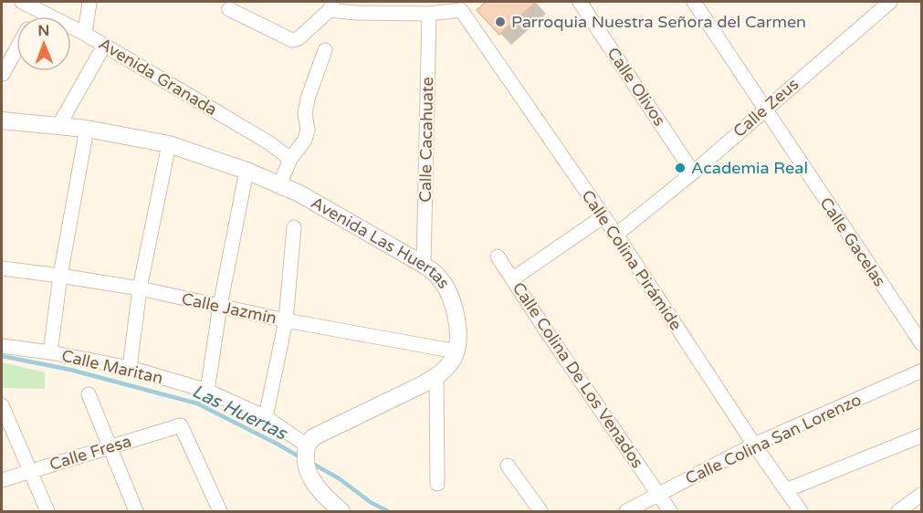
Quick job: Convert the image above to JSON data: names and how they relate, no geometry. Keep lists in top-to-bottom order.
{
  "streets": {
    "street": [
      "Avenida Granada",
      "Calle Olivos",
      "Calle Zeus",
      "Calle Cacahuate",
      "Calle Gacelas",
      "Avenida Las Huertas",
      "Calle Colina Pirámide",
      "Calle Jazmín",
      "Calle Maritan",
      "Calle Colina De Los Venados",
      "Calle Colina San Lorenzo",
      "Calle Fresa"
    ]
  },
  "crossings": [
    ["Calle Olivos", "Calle Zeus"],
    ["Calle Zeus", "Calle Gacelas"],
    ["Calle Zeus", "Calle Colina Pirámide"],
    ["Calle Cacahuate", "Avenida Las Huertas"],
    ["Avenida Las Huertas", "Calle Jazmín"],
    ["Calle Colina Pirámide", "Calle Colina San Lorenzo"],
    ["Calle Colina De Los Venados", "Calle Colina San Lorenzo"]
  ],
  "water": ["Las Huertas"],
  "places": ["Parroquia Nuestra Señora del Carmen", "Academia Real"],
  "north": "top"
}
